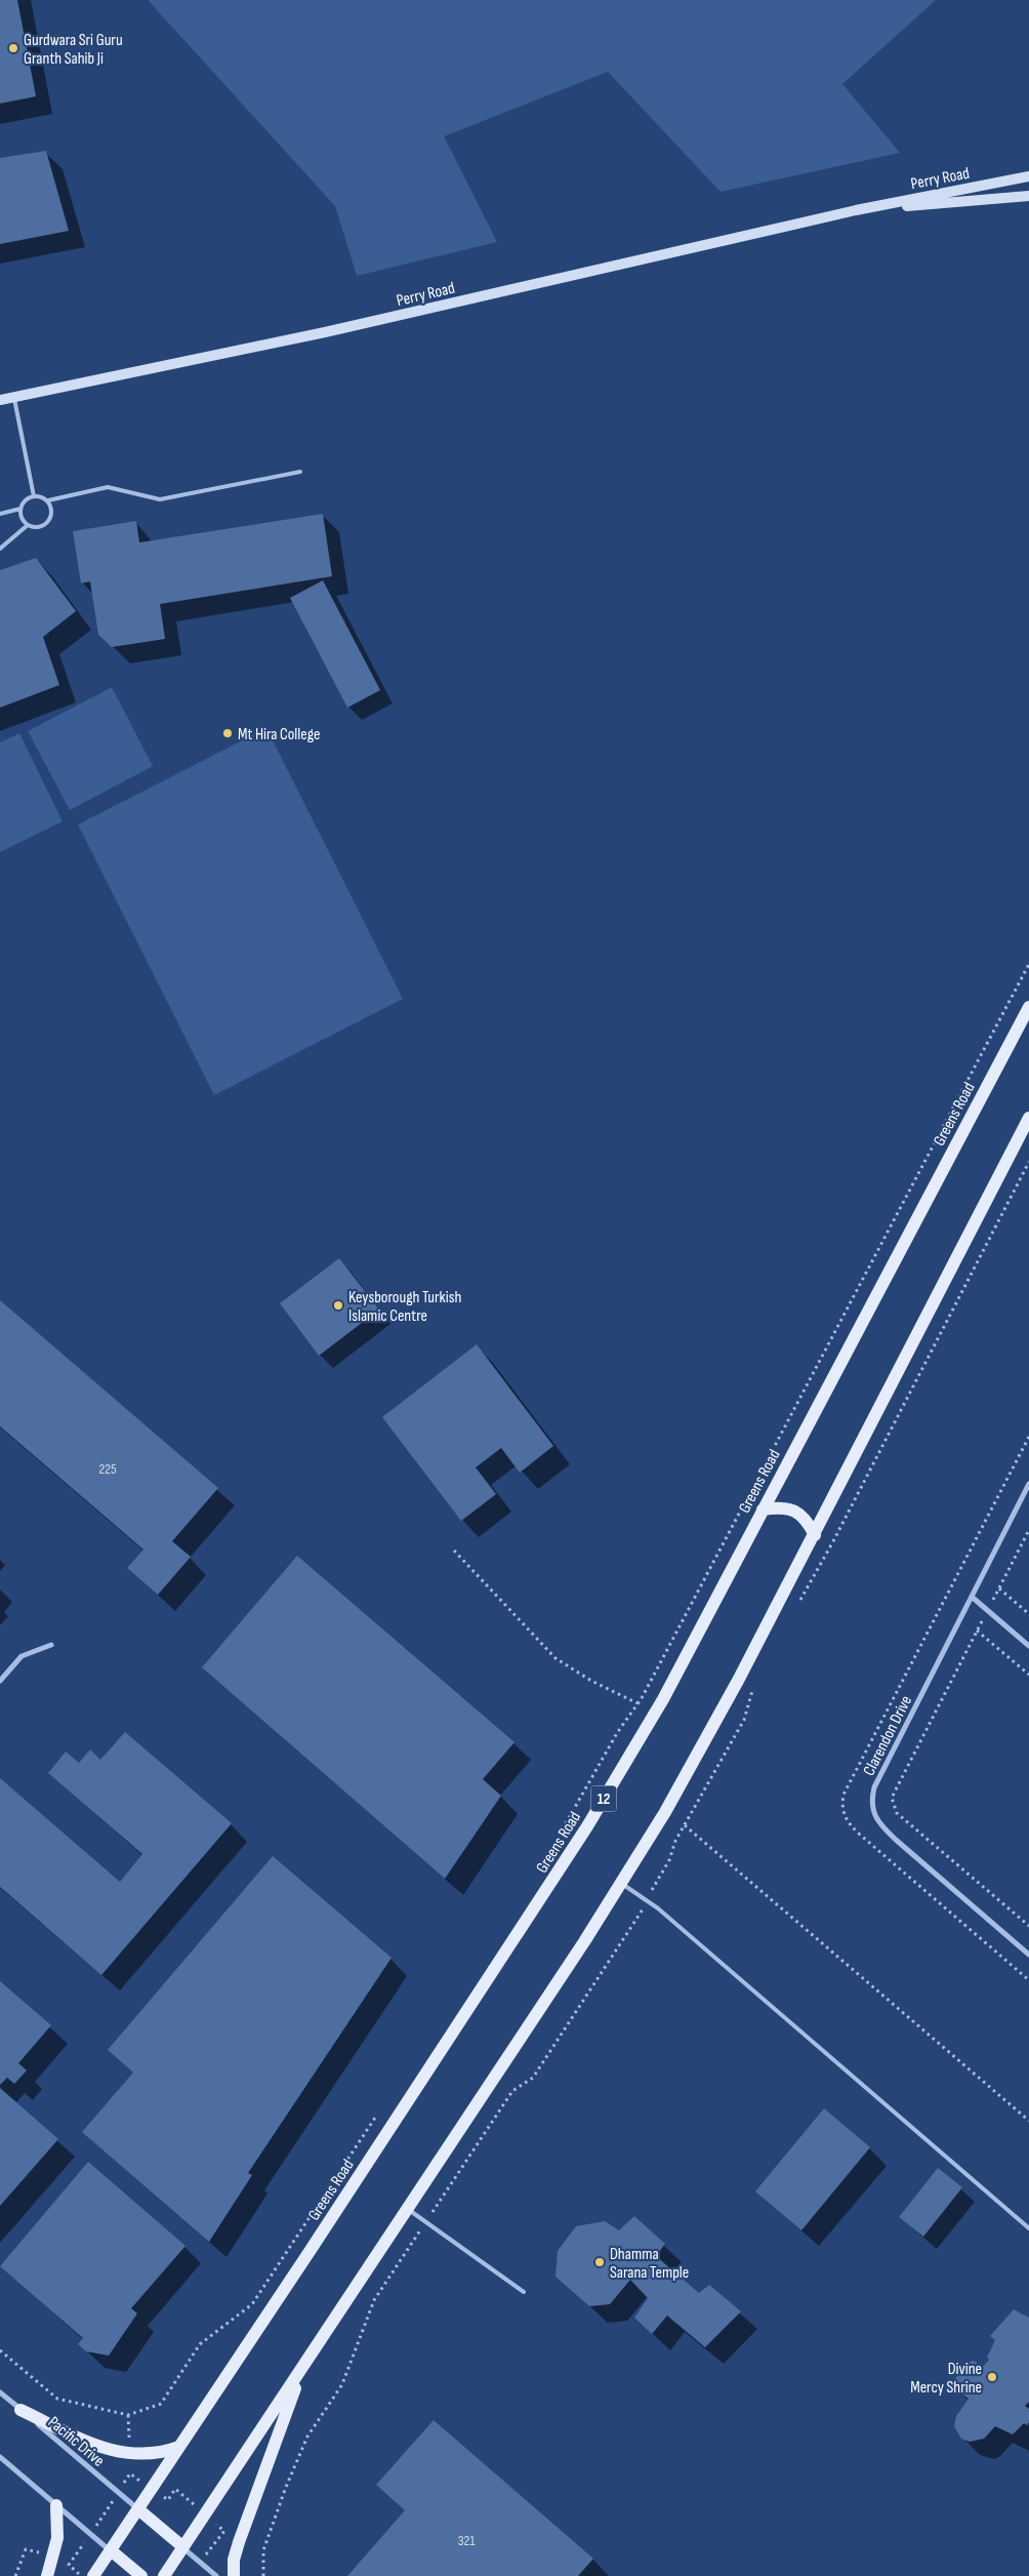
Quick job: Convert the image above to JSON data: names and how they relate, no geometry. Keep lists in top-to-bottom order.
{
  "streets": {
    "main road": ["Perry Road", "Greens Road", "12"],
    "street": ["Clarendon Drive", "Pacific Drive"]
  },
  "crossings": [
    ["Greens Road", "Pacific Drive"]
  ],
  "places": [
    "Gurdwara Sri Guru Granth Sahib Ji",
    "Mt Hira College",
    "Keysborough Turkish Islamic Centre",
    "Dhamma Sarana Temple",
    "Divine Mercy Shrine"
  ],
  "house_numbers": ["225", "321"]
}
